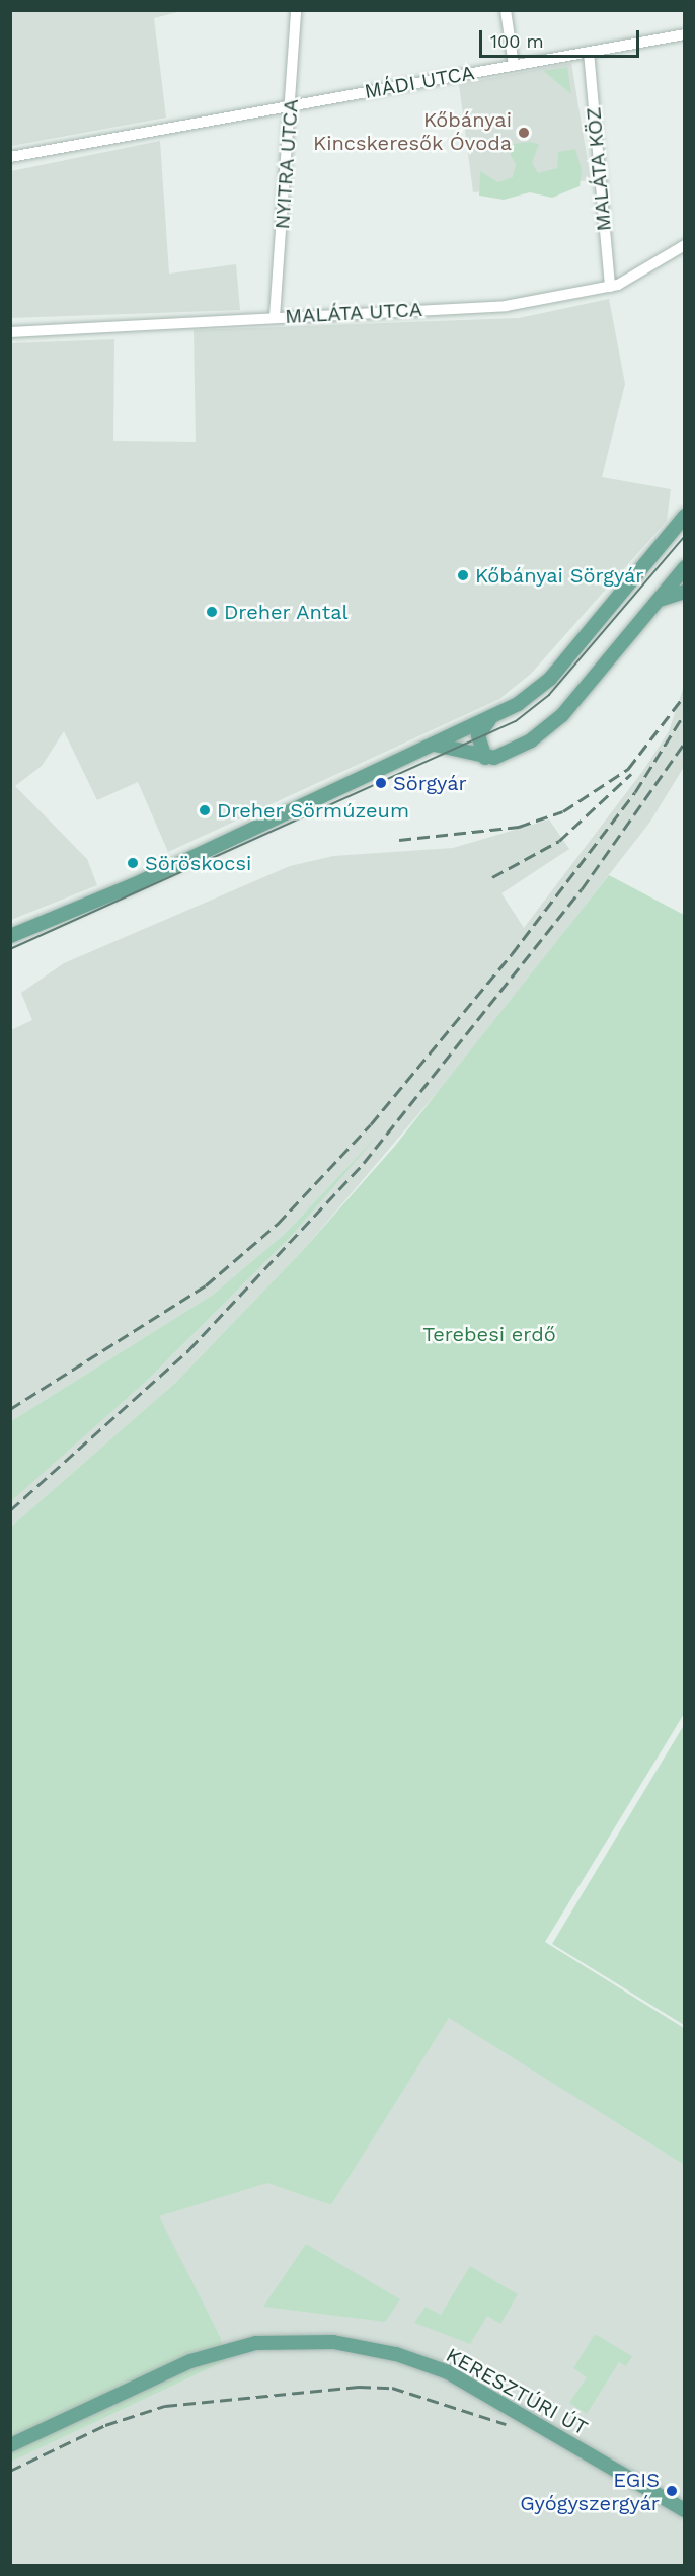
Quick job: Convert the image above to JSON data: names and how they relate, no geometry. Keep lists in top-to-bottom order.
{
  "streets": {
    "main road": ["KERESZTÚRI ÚT"],
    "street": [
      "MÁDI UTCA",
      "NYITRA UTCA",
      "MALÁTA KÖZ",
      "MALÁTA UTCA"
    ]
  },
  "crossings": [
    ["MÁDI UTCA", "NYITRA UTCA"],
    ["MÁDI UTCA", "MALÁTA KÖZ"],
    ["NYITRA UTCA", "MALÁTA UTCA"],
    ["MALÁTA KÖZ", "MALÁTA UTCA"]
  ],
  "parks": ["Terebesi erdő"],
  "places": [
    "Kőbányai Kincskeresők Óvoda",
    "Kőbányai Sörgyár",
    "Dreher Antal",
    "Sörgyár",
    "Dreher Sörmúzeum",
    "Söröskocsi",
    "EGIS Gyógyszergyár"
  ],
  "scale_bar": "100 m"
}
